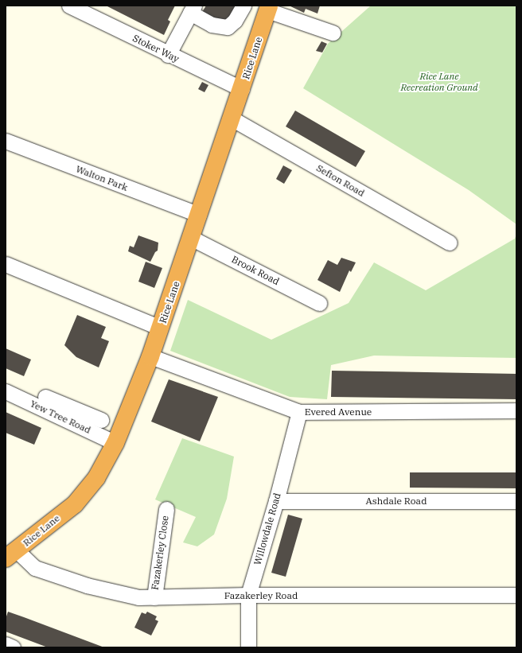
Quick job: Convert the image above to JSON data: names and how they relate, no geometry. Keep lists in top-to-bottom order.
{
  "streets": {
    "highway": ["Rice Lane"],
    "street": [
      "Stoker Way",
      "Walton Park",
      "Sefton Road",
      "Brook Road",
      "Evered Avenue",
      "Yew Tree Road",
      "Ashdale Road",
      "Willowdale Road",
      "Fazakerley Close",
      "Fazakerley Road"
    ]
  },
  "crossings": [
    ["Stoker Way", "Rice Lane"],
    ["Rice Lane", "Walton Park"],
    ["Rice Lane", "Sefton Road"],
    ["Rice Lane", "Brook Road"],
    ["Rice Lane", "Evered Avenue"],
    ["Rice Lane", "Yew Tree Road"],
    ["Rice Lane", "Fazakerley Road"],
    ["Evered Avenue", "Willowdale Road"],
    ["Ashdale Road", "Willowdale Road"],
    ["Willowdale Road", "Fazakerley Road"],
    ["Fazakerley Close", "Fazakerley Road"]
  ],
  "parks": ["Rice Lane Recreation Ground"]
}
